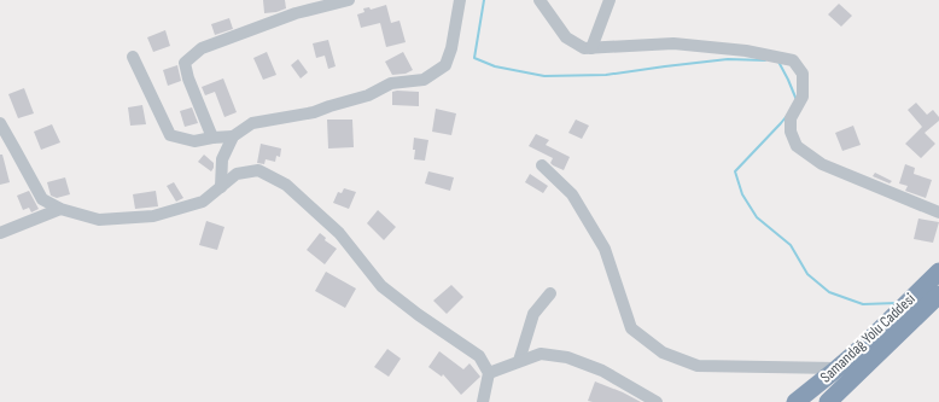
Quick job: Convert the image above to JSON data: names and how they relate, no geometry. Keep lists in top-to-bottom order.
{
  "streets": {
    "highway": ["Samandağ Yolu Caddesi"]
  }
}
